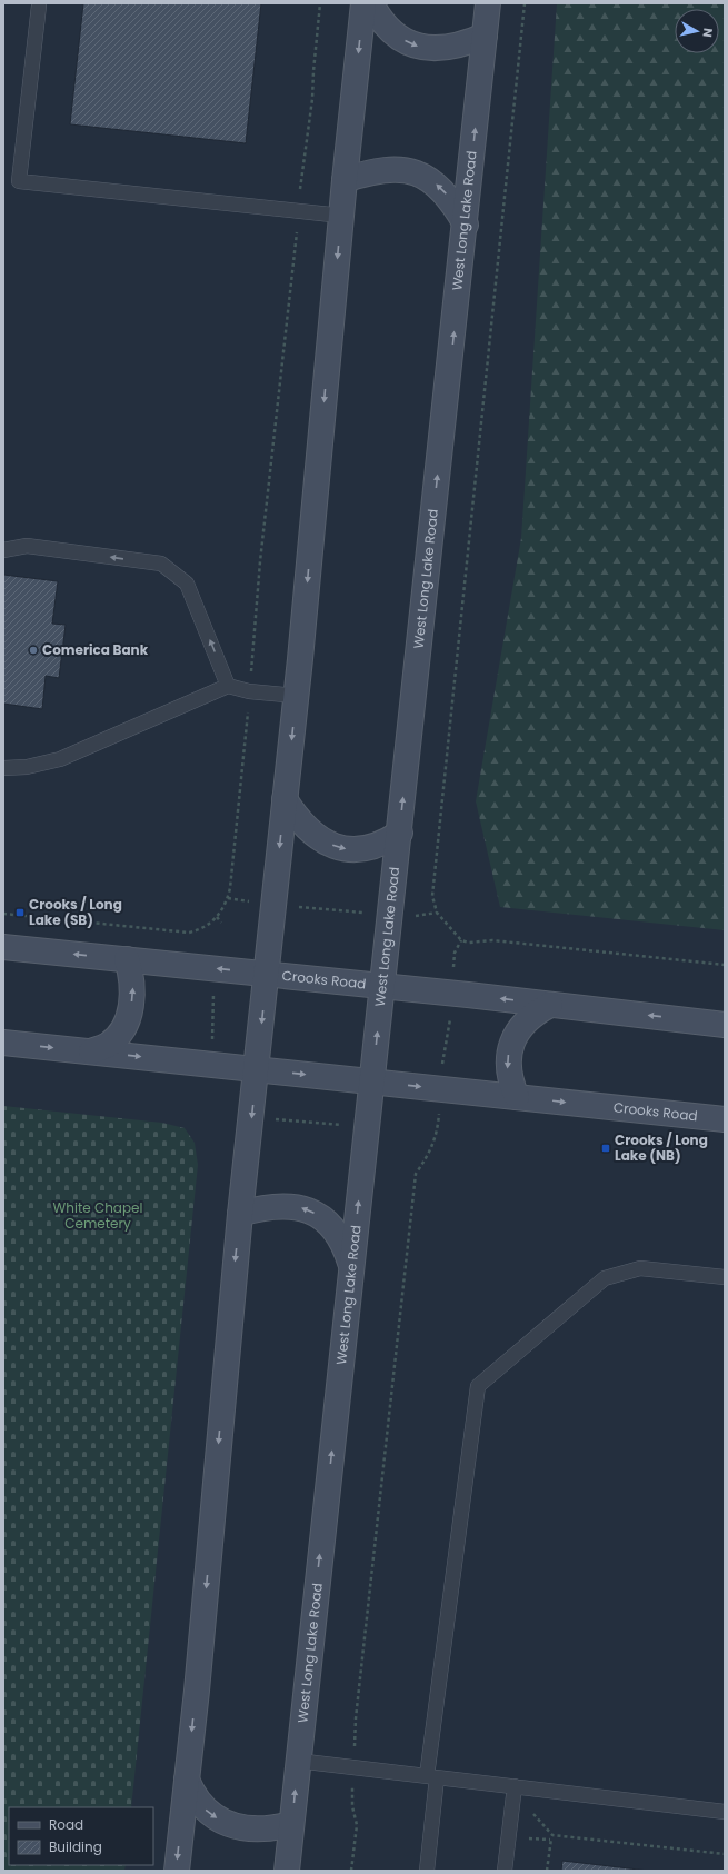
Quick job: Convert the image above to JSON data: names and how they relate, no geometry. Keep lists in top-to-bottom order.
{
  "streets": {
    "main road": ["West Long Lake Road", "Crooks Road"]
  },
  "crossings": [
    ["West Long Lake Road", "Crooks Road"]
  ],
  "parks": ["White Chapel Cemetery"],
  "places": {
    "other": ["Comerica Bank"],
    "transit": ["Crooks / Long Lake (SB)", "Crooks / Long Lake (NB)"]
  },
  "legend": ["Road", "Building"],
  "north": "right"
}
